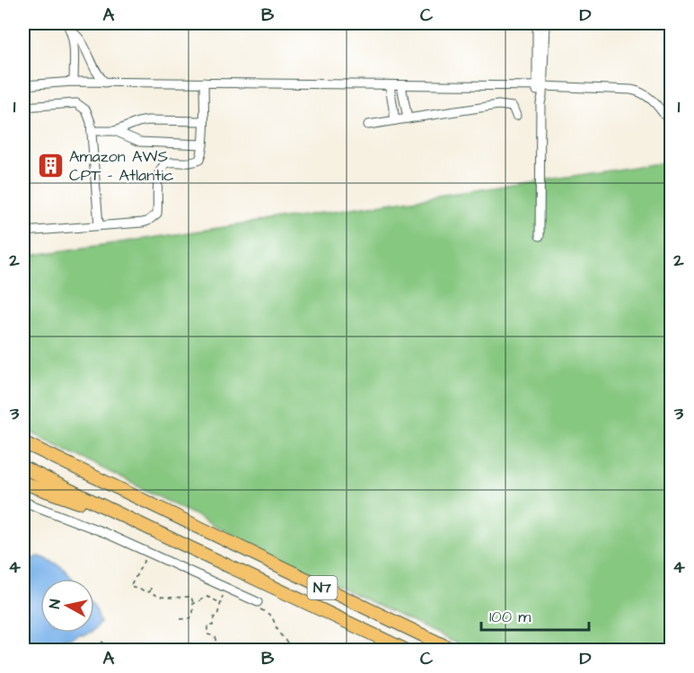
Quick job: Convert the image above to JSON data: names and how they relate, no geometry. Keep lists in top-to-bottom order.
{
  "streets": {
    "highway": ["N7"]
  },
  "places": {
    "building": ["Amazon AWS CPT - Atlantic"]
  },
  "scale_bar": "100 m",
  "north": "left",
  "grid": {
    "columns": [
      "A",
      "B",
      "C",
      "D"
    ],
    "rows": [
      "1",
      "2",
      "3",
      "4"
    ]
  }
}
